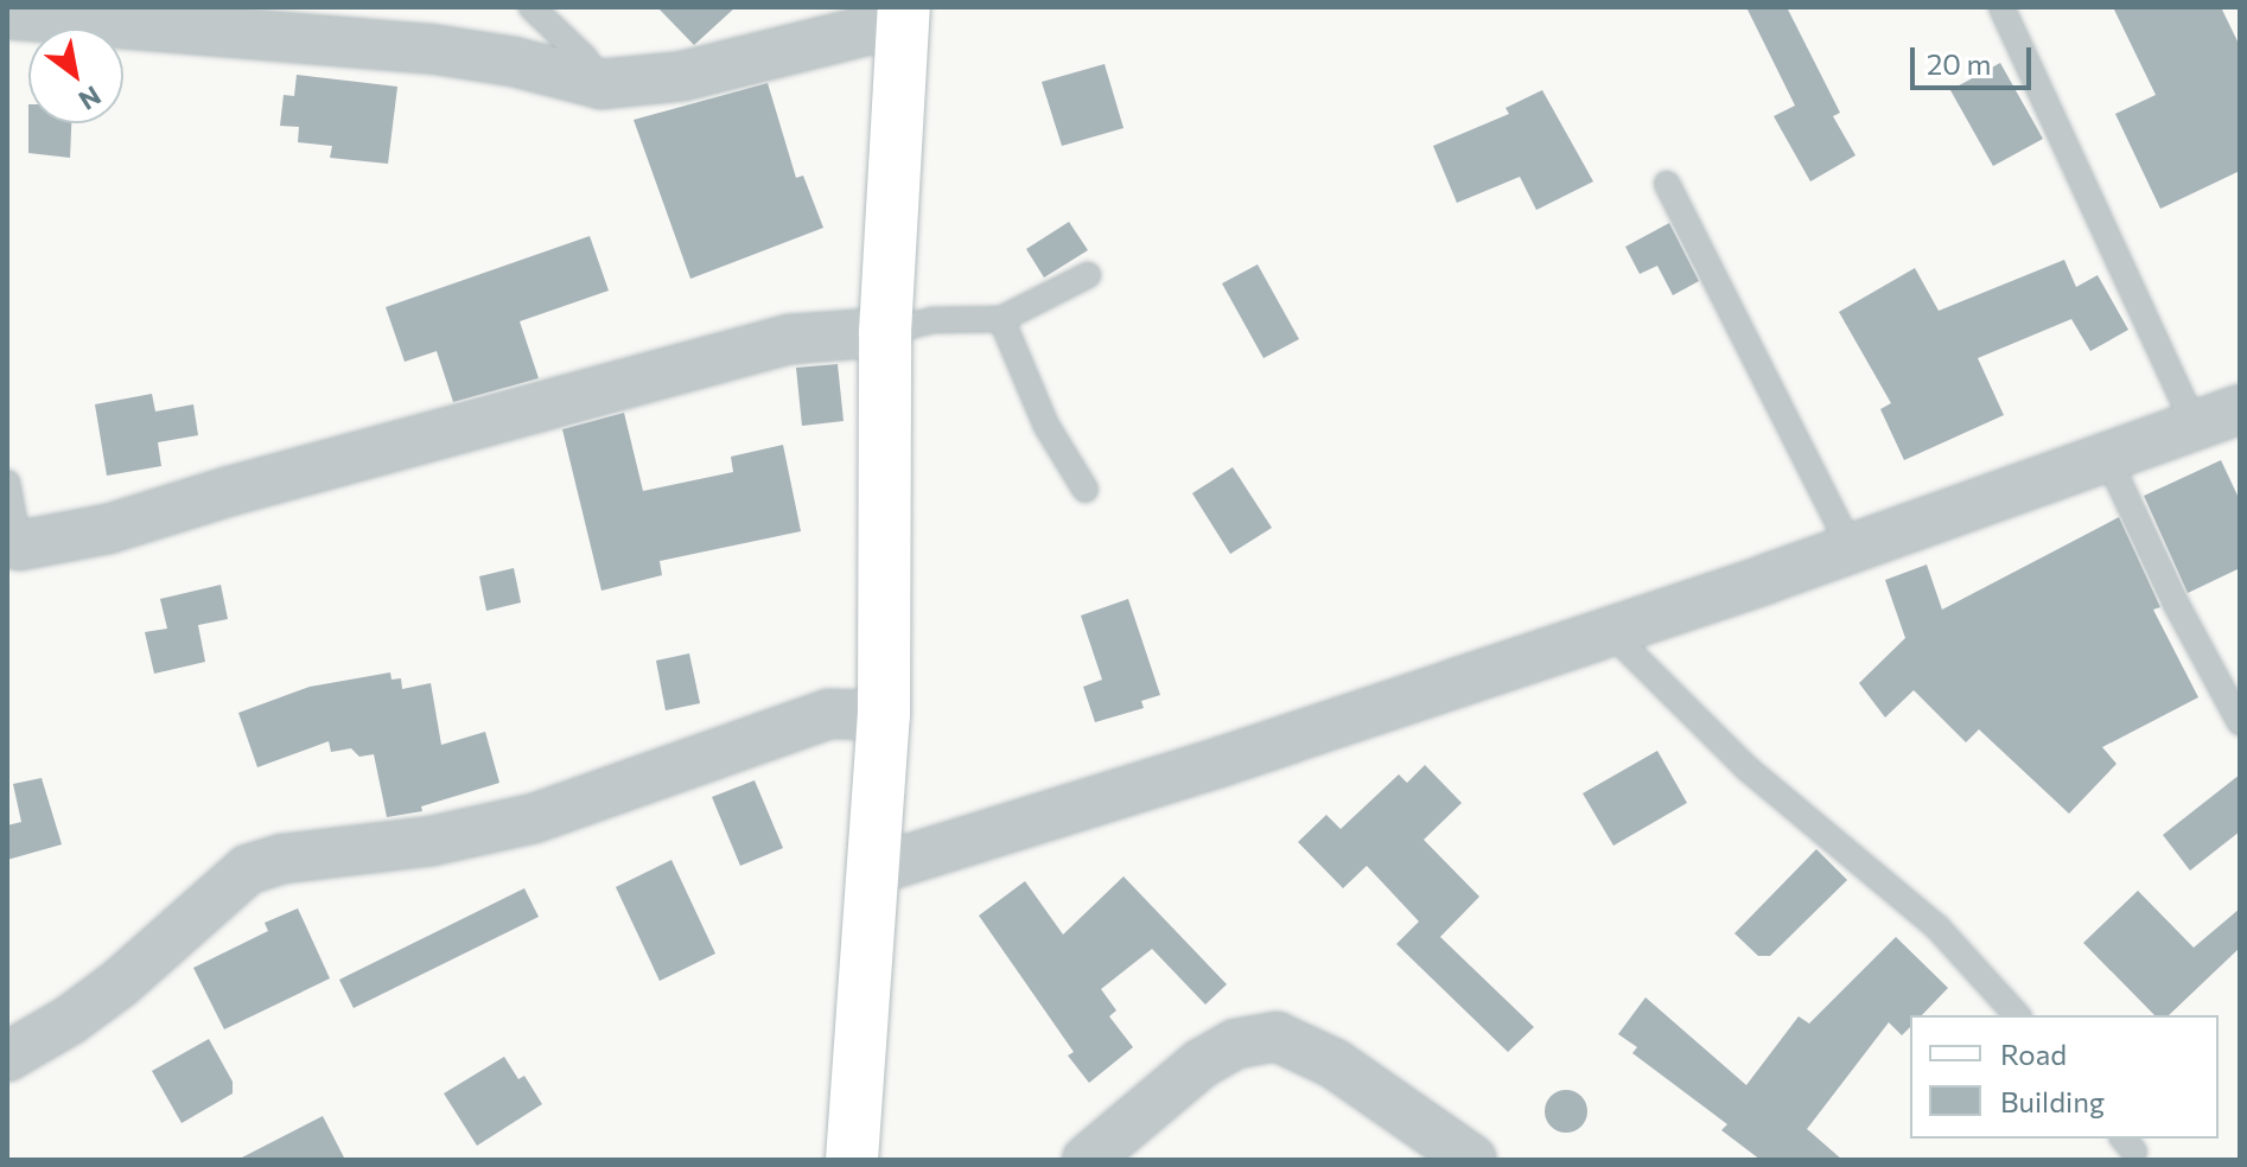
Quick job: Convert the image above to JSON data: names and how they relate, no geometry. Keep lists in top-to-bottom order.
{
  "legend": ["Road", "Building"],
  "scale_bar": "20 m",
  "north": "bottom right"
}
